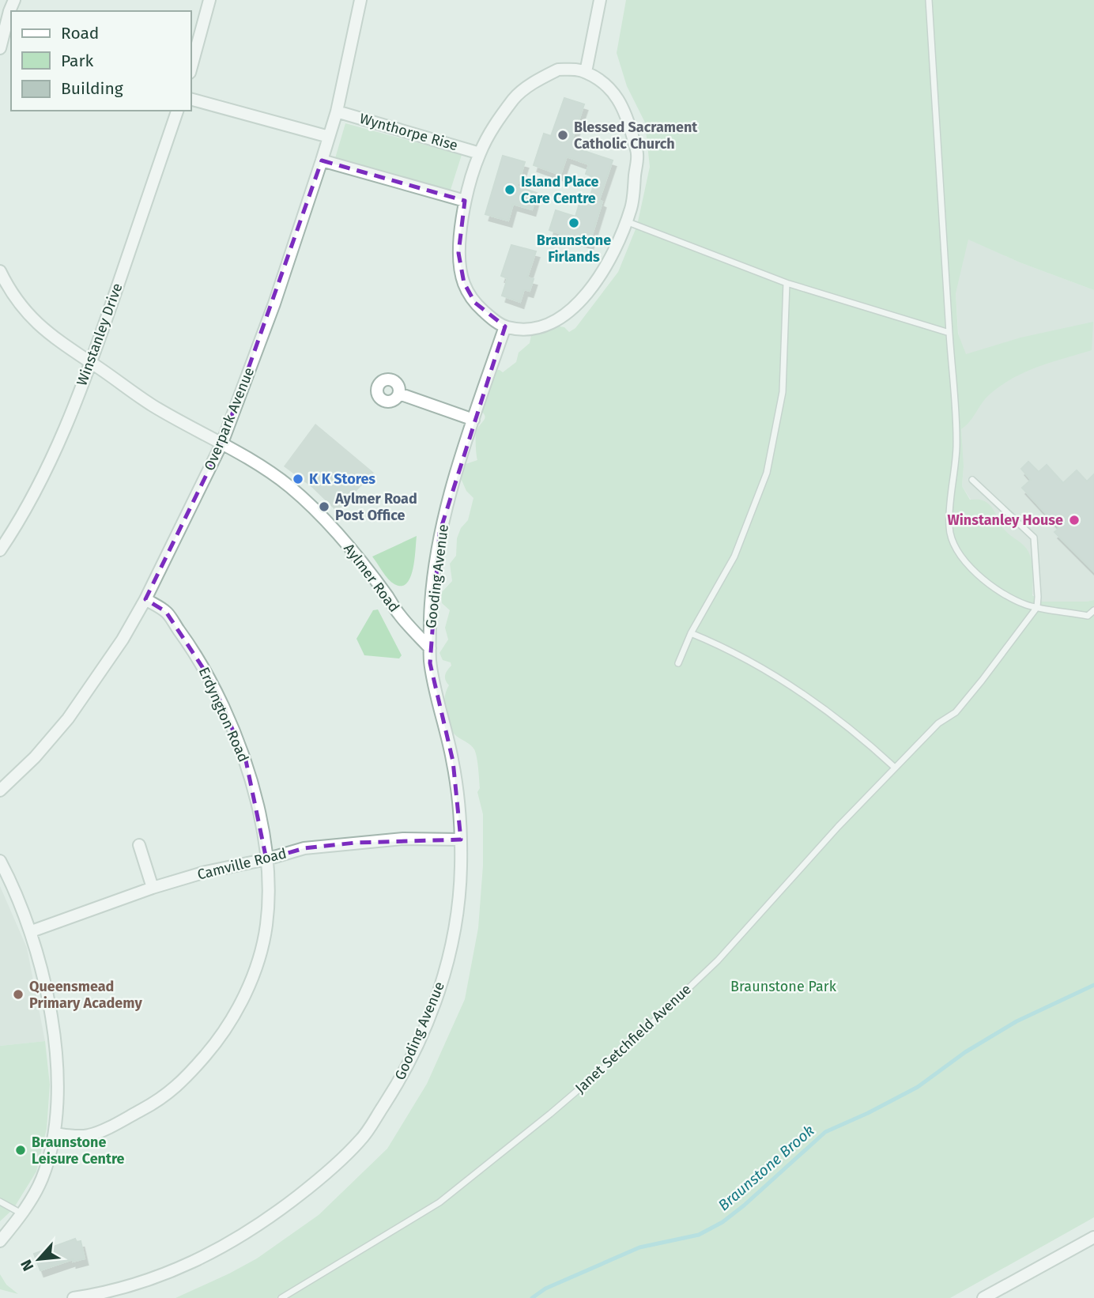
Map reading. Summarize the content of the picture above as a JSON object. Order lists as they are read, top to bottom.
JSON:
{
  "streets": {
    "street": [
      "Wynthorpe Rise",
      "Winstanley Drive",
      "Overpark Avenue",
      "Gooding Avenue",
      "Aylmer Road",
      "Erdyngton Road",
      "Camville Road"
    ],
    "lane": ["Janet Setchfield Avenue"]
  },
  "crossings": [
    ["Wynthorpe Rise", "Overpark Avenue"],
    ["Winstanley Drive", "Aylmer Road"],
    ["Overpark Avenue", "Aylmer Road"],
    ["Overpark Avenue", "Erdyngton Road"],
    ["Gooding Avenue", "Aylmer Road"],
    ["Gooding Avenue", "Camville Road"],
    ["Erdyngton Road", "Camville Road"]
  ],
  "water": ["Braunstone Brook"],
  "parks": ["Braunstone Park"],
  "places": [
    "Blessed Sacrament Catholic Church",
    "Island Place Care Centre",
    "Braunstone Firlands",
    "K K Stores",
    "Aylmer Road Post Office",
    "Winstanley House",
    "Queensmead Primary Academy",
    "Braunstone Leisure Centre"
  ],
  "legend": ["Road", "Park", "Building"],
  "north": "bottom left"
}
